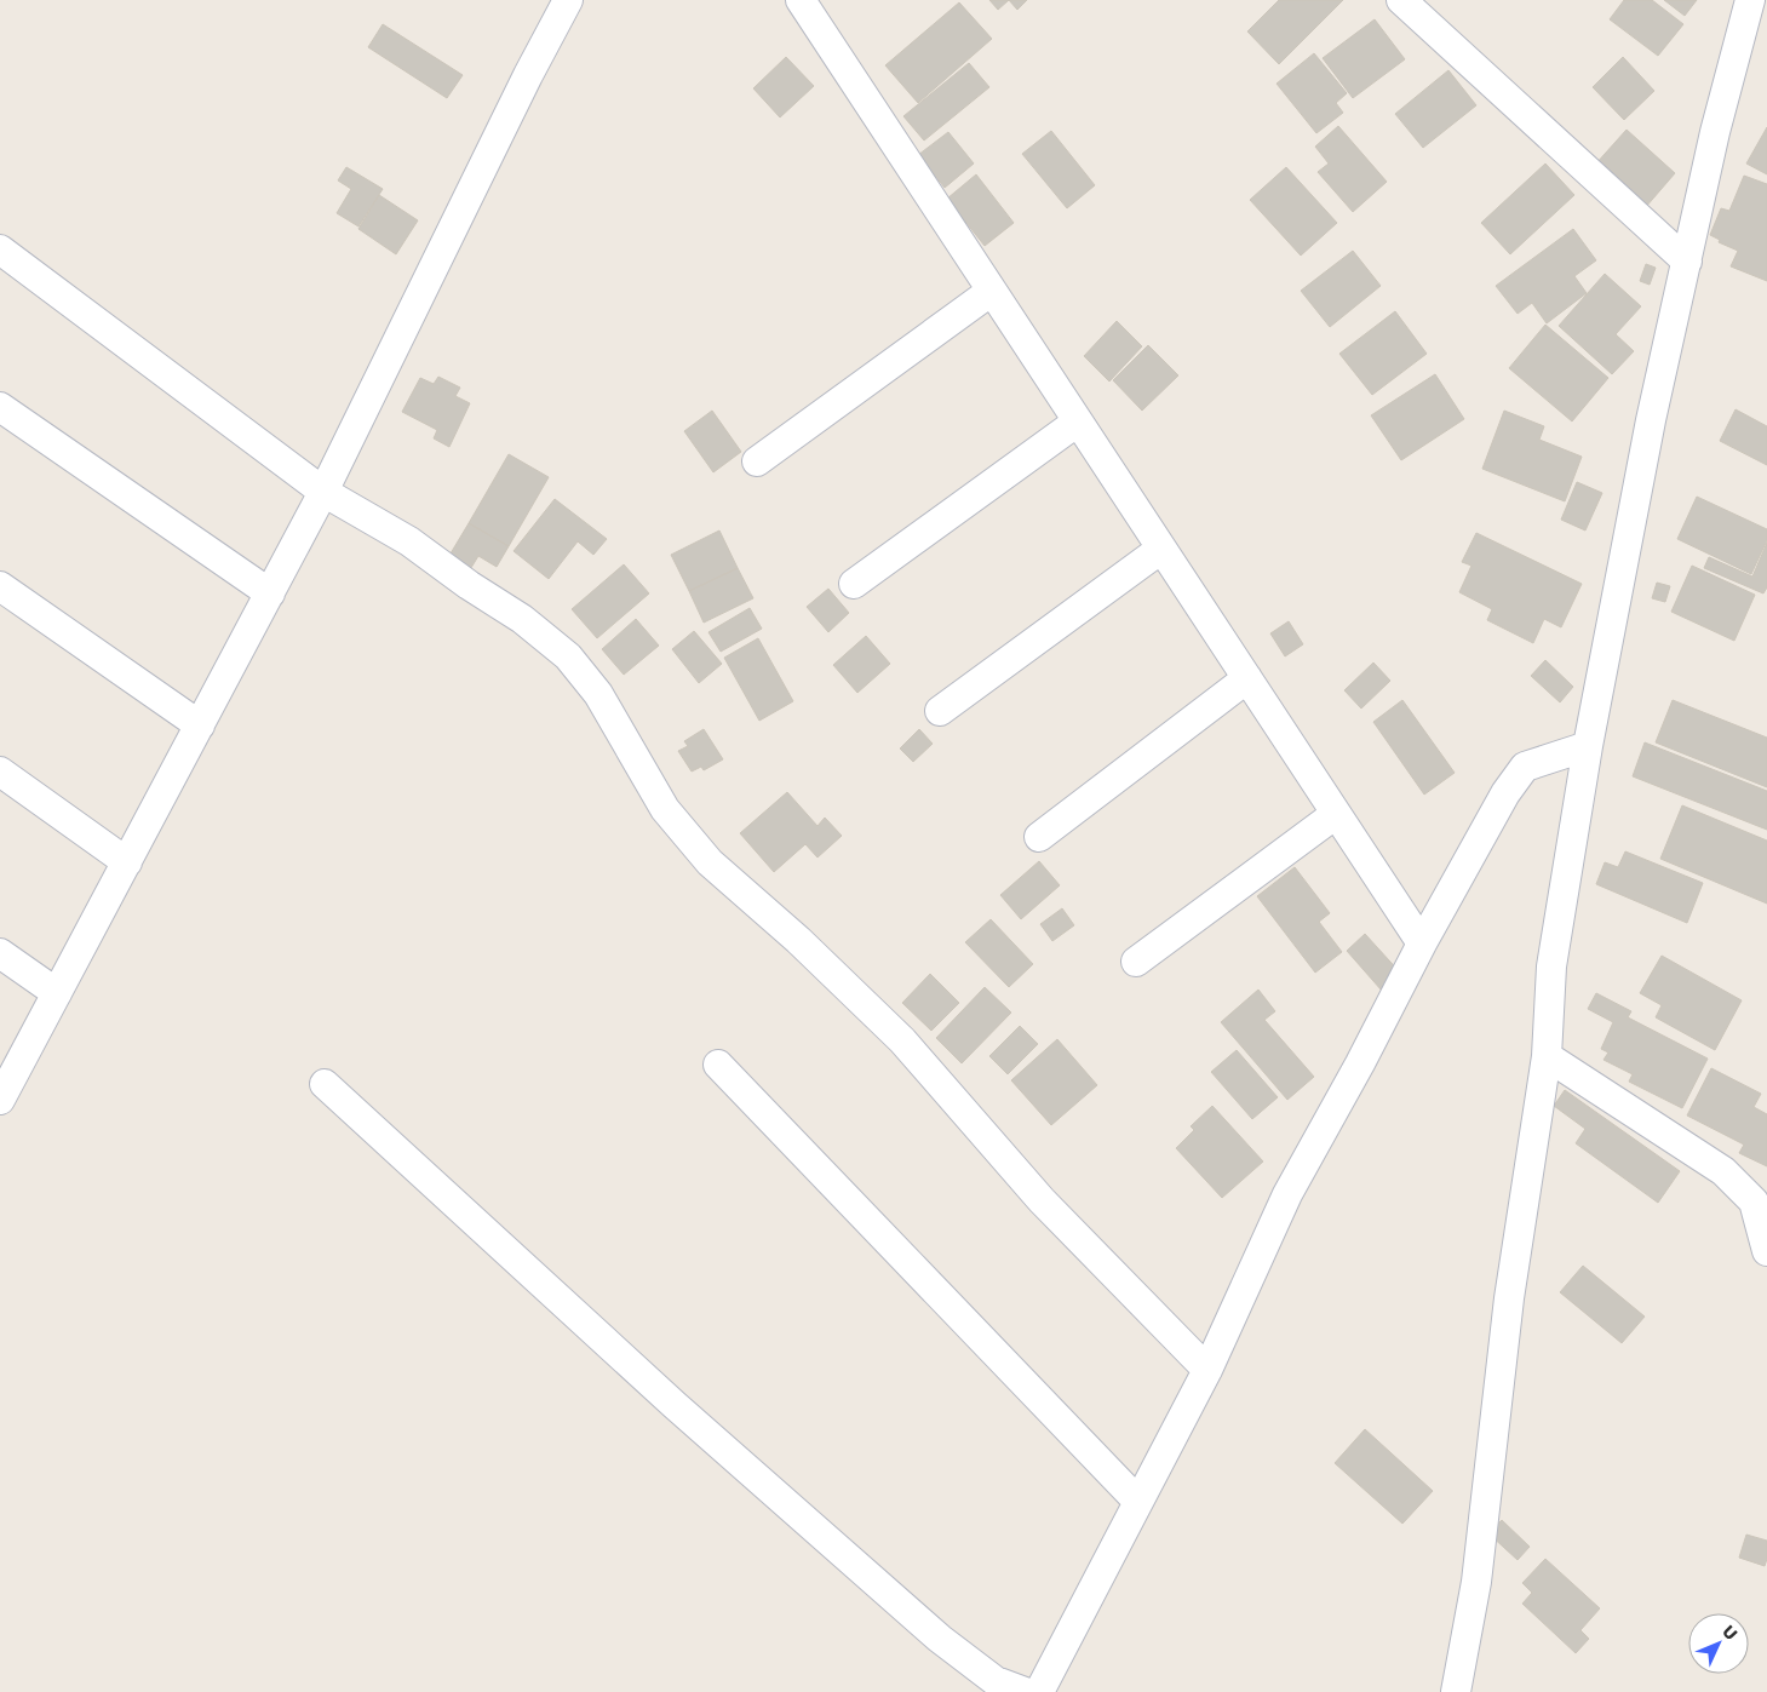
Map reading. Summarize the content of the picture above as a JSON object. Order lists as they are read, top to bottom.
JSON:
{
  "north": "top right"
}
